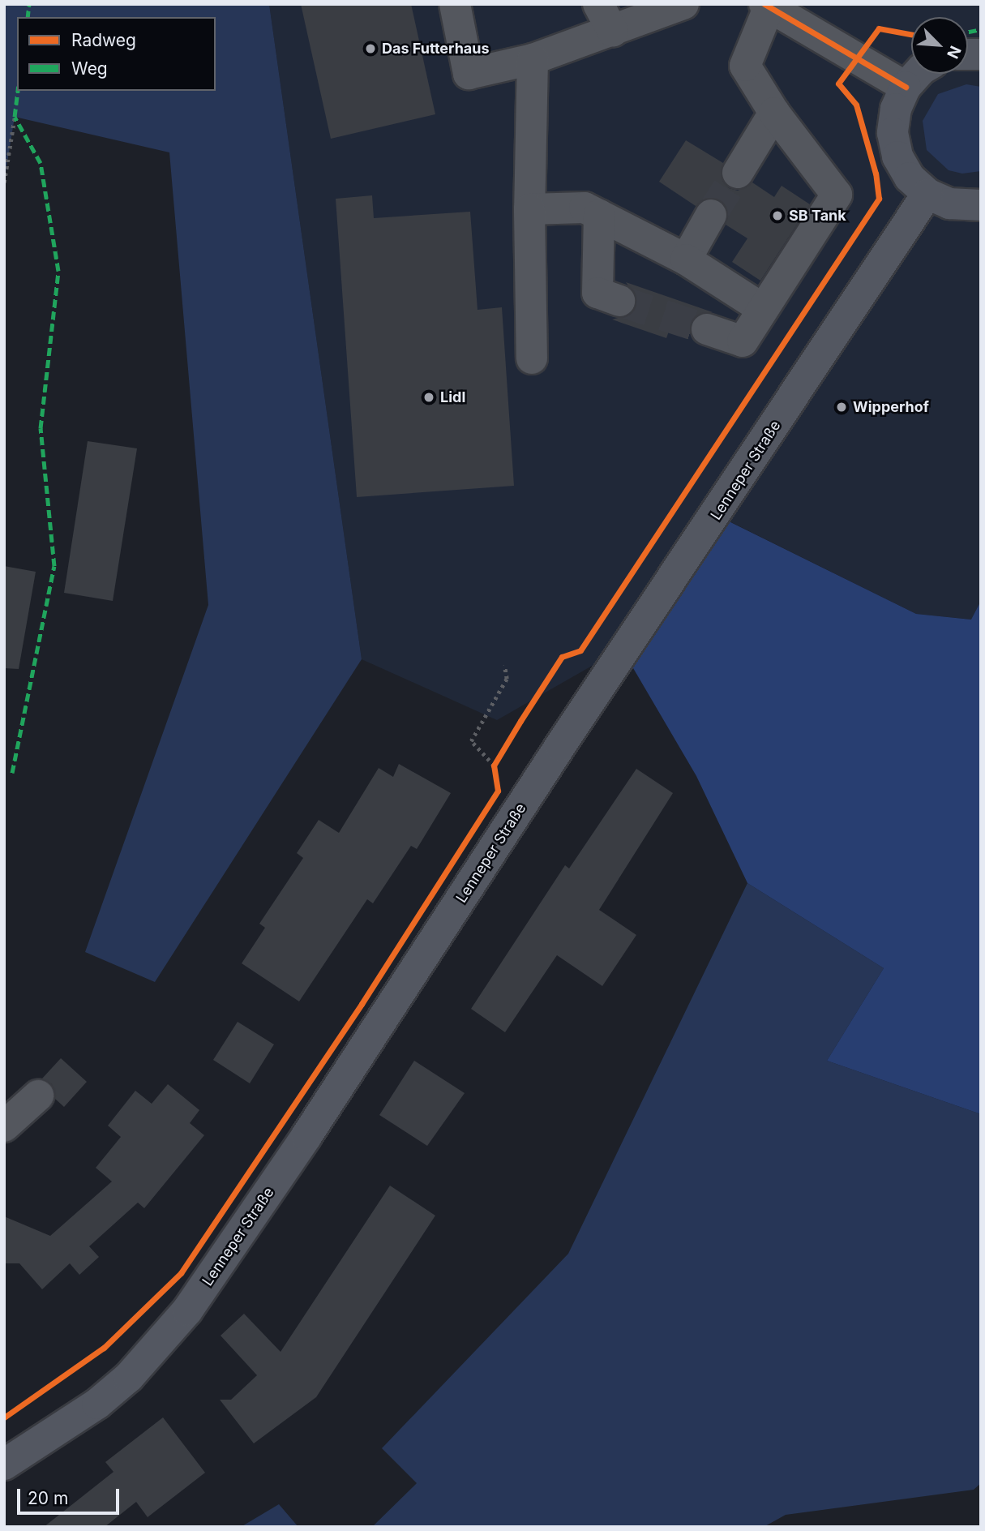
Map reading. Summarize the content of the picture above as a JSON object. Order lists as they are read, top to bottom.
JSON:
{
  "streets": {
    "main road": ["Lenneper Straße"]
  },
  "places": [
    "Das Futterhaus",
    "SB Tank",
    "Lidl",
    "Wipperhof"
  ],
  "legend": ["Radweg", "Weg"],
  "scale_bar": "20 m",
  "north": "bottom right"
}
